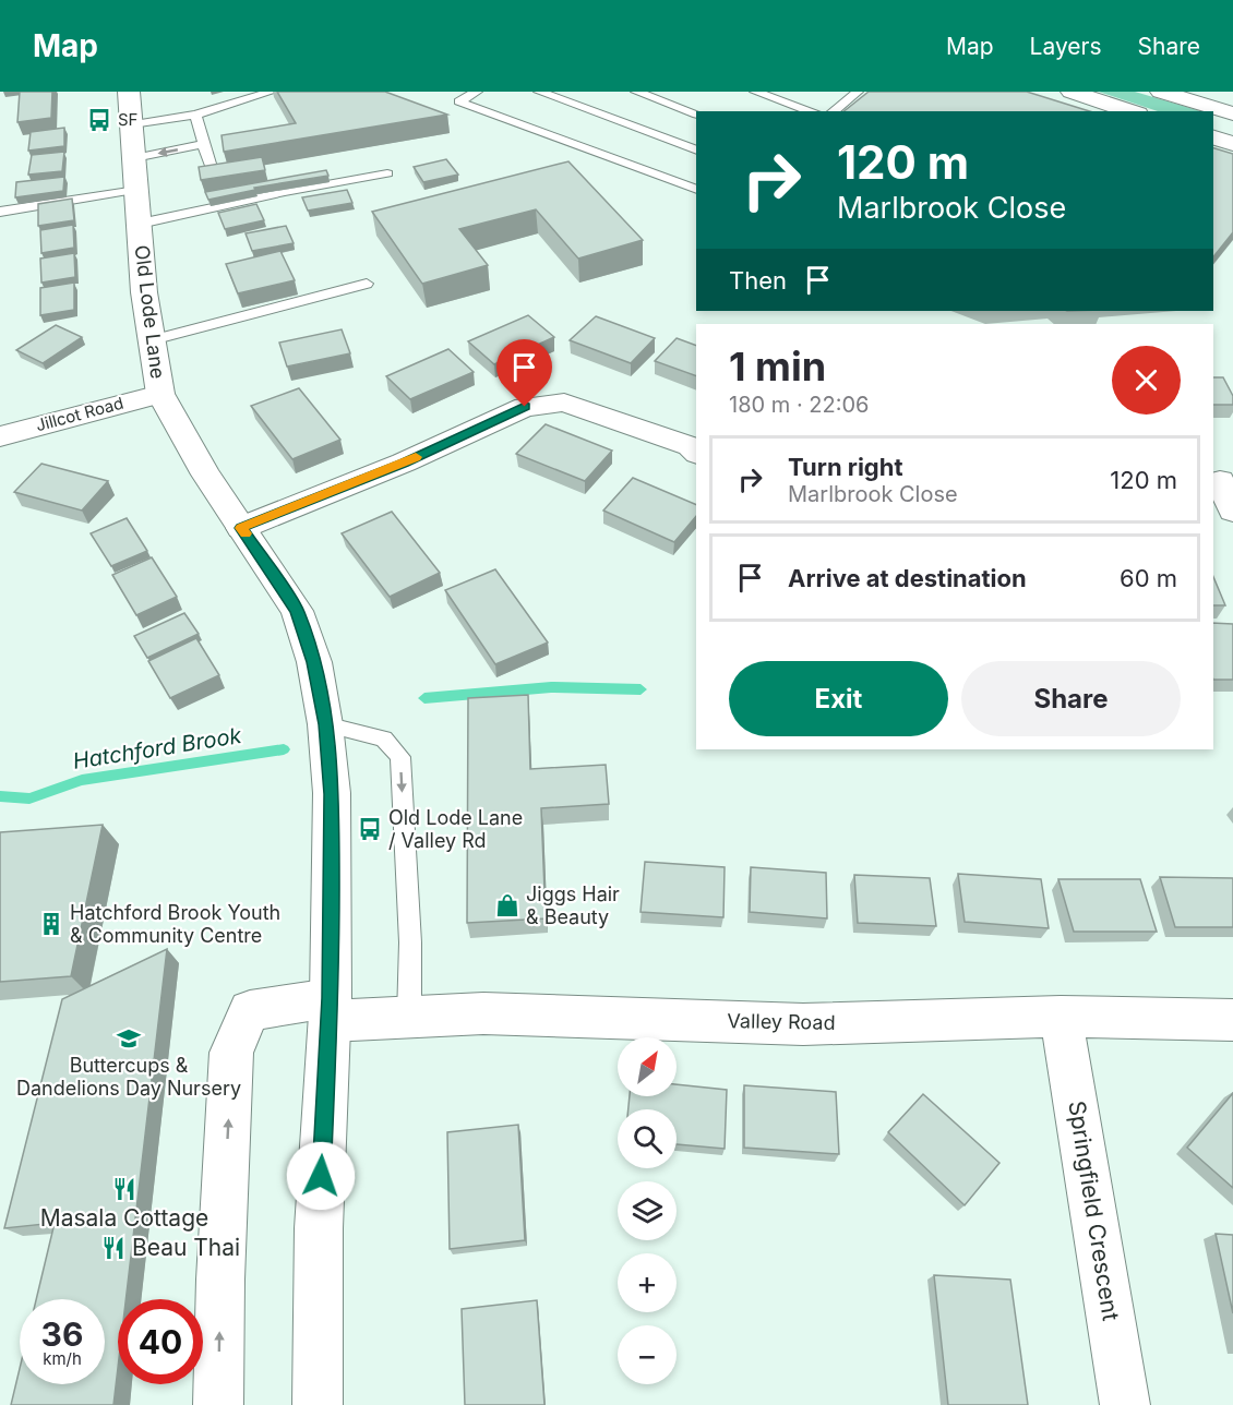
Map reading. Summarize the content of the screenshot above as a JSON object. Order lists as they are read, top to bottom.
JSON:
{
  "streets": {
    "main road": [
      "Old Lode Lane",
      "Jillcot Road",
      "Valley Road",
      "Springfield Crescent"
    ]
  },
  "crossings": [
    ["Old Lode Lane", "Jillcot Road"],
    ["Old Lode Lane", "Valley Road"],
    ["Valley Road", "Springfield Crescent"]
  ],
  "water": ["Hatchford Brook"],
  "places": {
    "bus stop": ["SF", "Old Lode Lane / Valley Rd"],
    "shop": ["Jiggs Hair & Beauty"],
    "building": ["Hatchford Brook Youth & Community Centre"],
    "school or university": ["Buttercups & Dandelions Day Nursery"],
    "restaurant": ["Masala Cottage", "Beau Thai"]
  },
  "north": "top right",
  "page": {
    "header": "Map",
    "nav": ["Map", "Layers", "Share"],
    "turn": ["120 m", "Marlbrook Close"],
    "then": "Then",
    "heading": ["1 min", "180 m · 22:06"],
    "list": [
      {
        "name": "Turn right",
        "note": "Marlbrook Close",
        "value": "120 m"
      },
      {
        "name": "Arrive at destination",
        "value": "60 m"
      }
    ],
    "buttons": ["Exit", "Share"],
    "map_buttons": ["+", "−"],
    "speed": "36 km/h",
    "limit": "40"
  }
}
